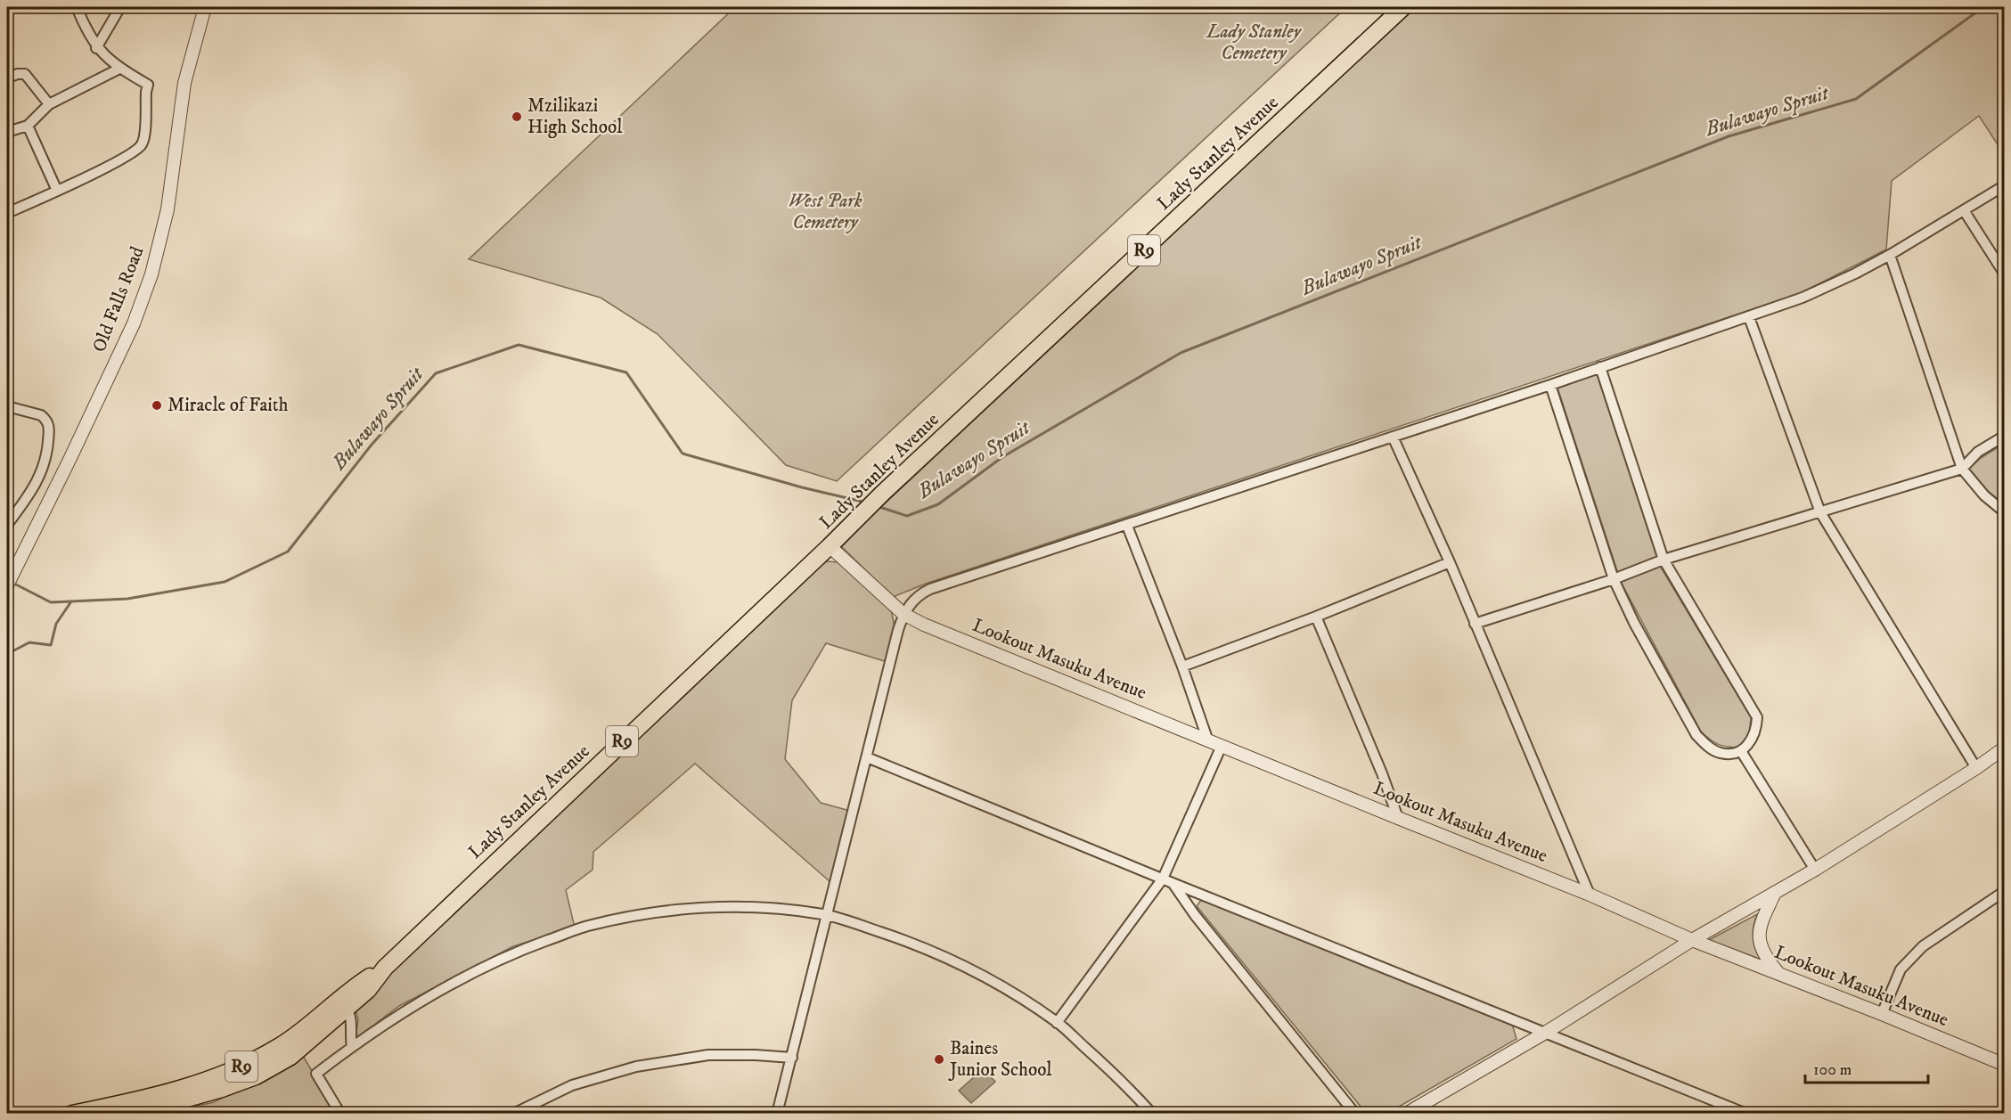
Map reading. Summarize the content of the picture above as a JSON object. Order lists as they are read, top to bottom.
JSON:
{
  "streets": {
    "highway": ["Lady Stanley Avenue", "R9"],
    "street": ["Old Falls Road", "Lookout Masuku Avenue"]
  },
  "crossings": [
    ["Lady Stanley Avenue", "Lookout Masuku Avenue"]
  ],
  "water": ["Bulawayo Spruit"],
  "parks": ["Lady Stanley Cemetery", "West Park Cemetery"],
  "places": ["Mzilikazi High School", "Miracle of Faith", "Baines Junior School"],
  "scale_bar": "100 m"
}
